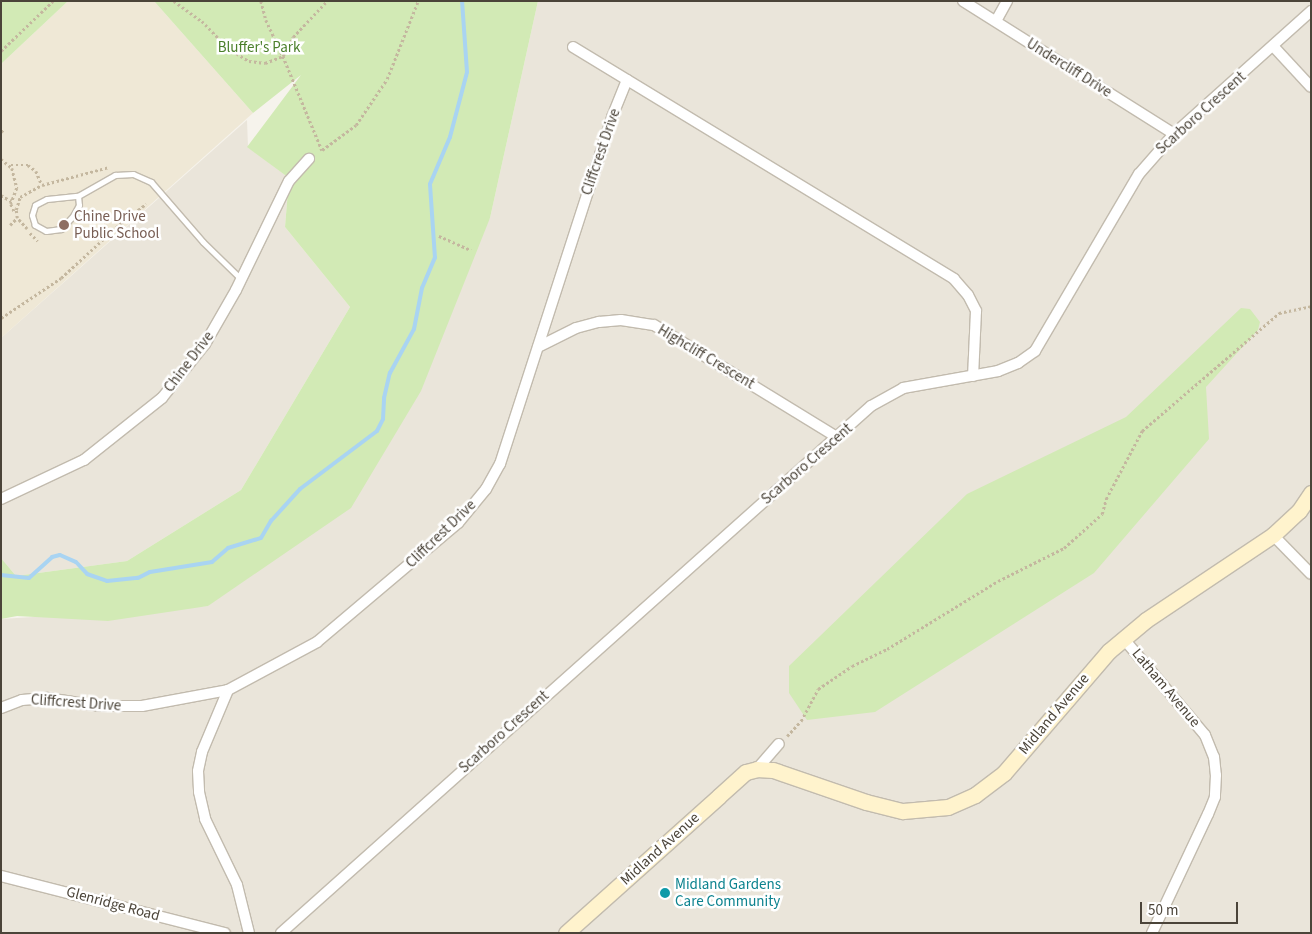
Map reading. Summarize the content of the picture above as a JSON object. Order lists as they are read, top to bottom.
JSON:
{
  "streets": {
    "street": [
      "Undercliff Drive",
      "Scarboro Crescent",
      "Cliffcrest Drive",
      "Highcliff Crescent",
      "Chine Drive",
      "Latham Avenue",
      "Midland Avenue",
      "Glenridge Road"
    ]
  },
  "crossings": [
    ["Undercliff Drive", "Scarboro Crescent"],
    ["Scarboro Crescent", "Highcliff Crescent"],
    ["Cliffcrest Drive", "Highcliff Crescent"],
    ["Latham Avenue", "Midland Avenue"]
  ],
  "parks": ["Bluffer's Park"],
  "places": ["Chine Drive Public School", "Midland Gardens Care Community"],
  "scale_bar": "50 m"
}
